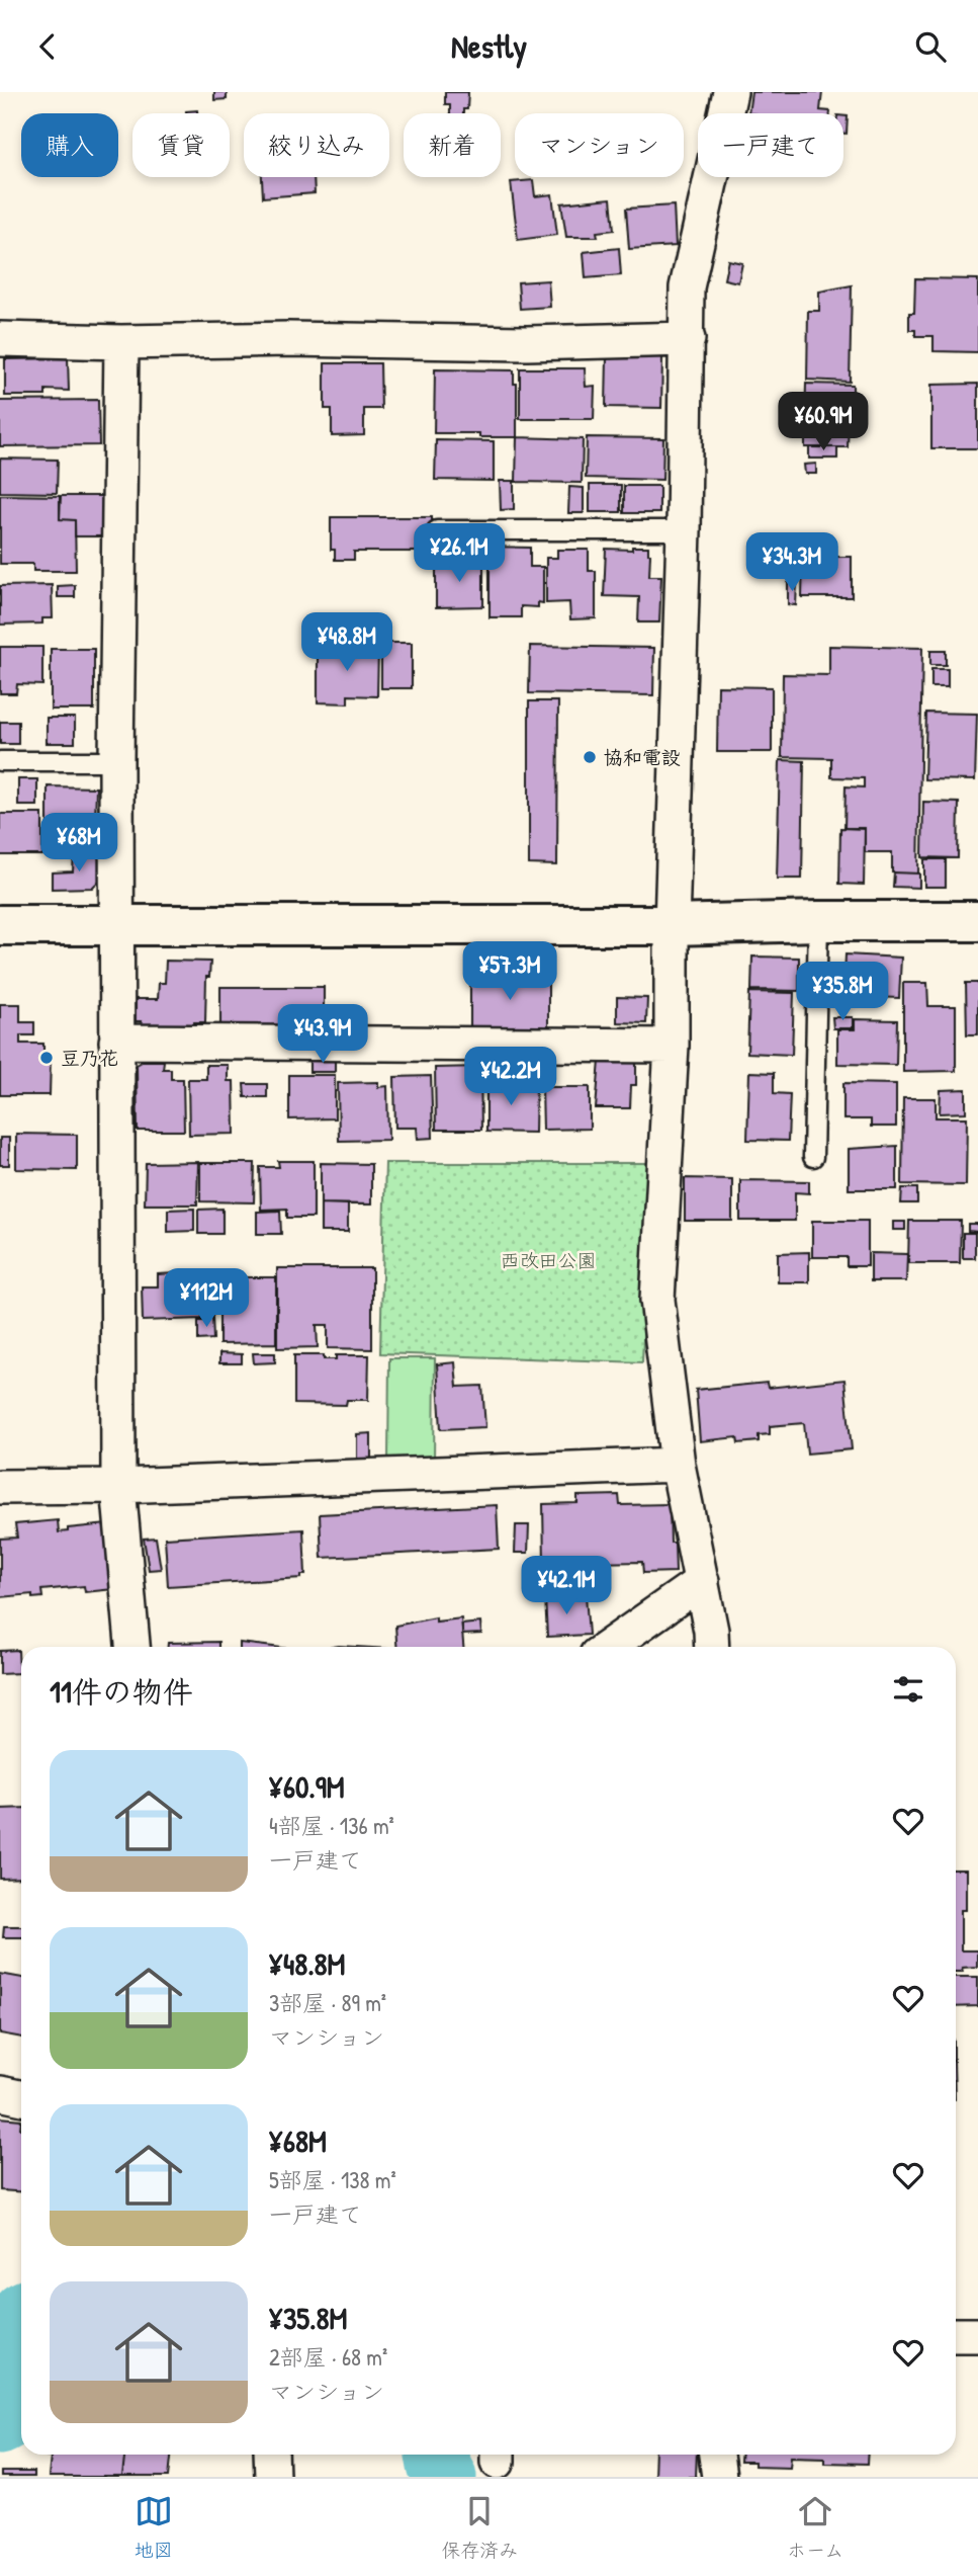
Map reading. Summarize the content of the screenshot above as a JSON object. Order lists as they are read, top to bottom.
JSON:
{
  "parks": ["西改田公園"],
  "places": ["協和電設", "豆乃花"],
  "page": {
    "header": "Nestly",
    "chip": [
      "購入",
      "賃貸",
      "絞り込み",
      "新着",
      "マンション",
      "一戸建て"
    ],
    "price": [
      "¥60.9M",
      "¥26.1M",
      "¥34.3M",
      "¥48.8M",
      "¥68M",
      "¥57.3M",
      "¥35.8M",
      "¥43.9M",
      "¥42.2M",
      "¥112M",
      "¥42.1M"
    ],
    "heading": "11件の物件",
    "list": [
      {
        "name": "¥60.9M",
        "note": "4部屋 · 136 m² · 一戸建て"
      },
      {
        "name": "¥48.8M",
        "note": "3部屋 · 89 m² · マンション"
      },
      {
        "name": "¥68M",
        "note": "5部屋 · 138 m² · 一戸建て"
      },
      {
        "name": "¥35.8M",
        "note": "2部屋 · 68 m² · マンション"
      }
    ],
    "tabs": ["地図", "保存済み", "ホーム"]
  }
}
